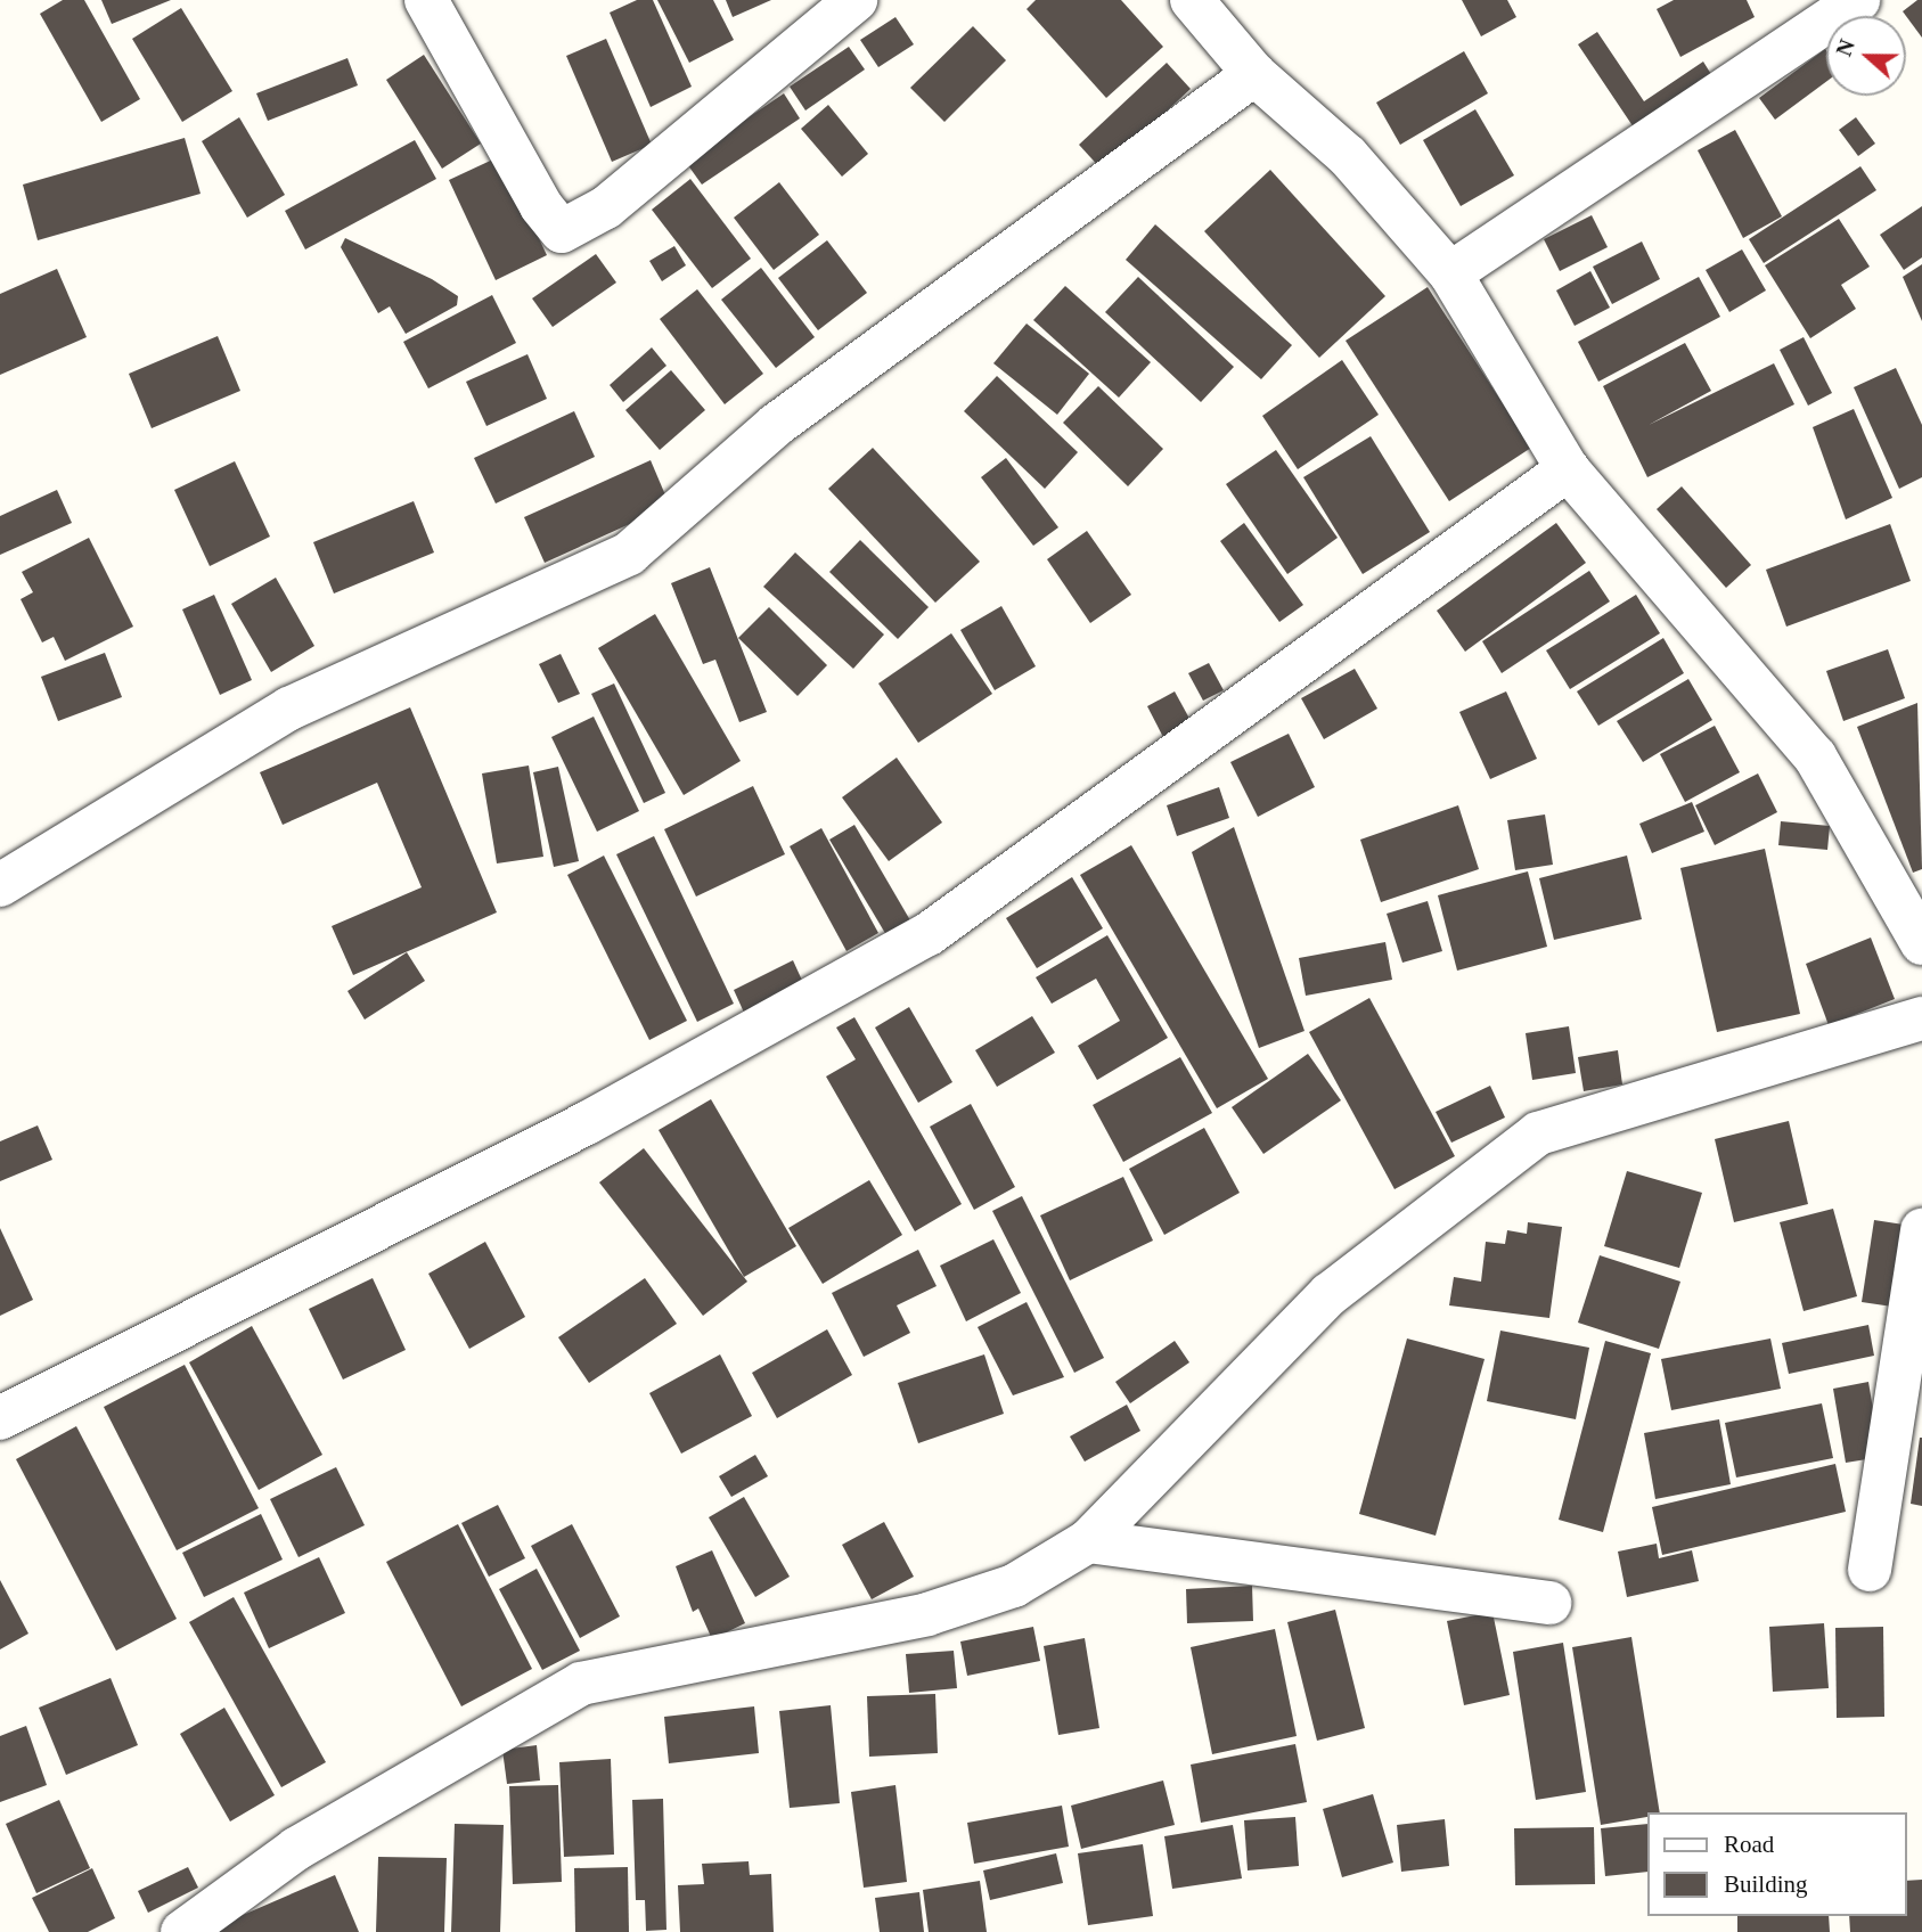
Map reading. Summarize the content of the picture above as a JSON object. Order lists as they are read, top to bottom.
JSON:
{
  "legend": ["Road", "Building"],
  "north": "left"
}
